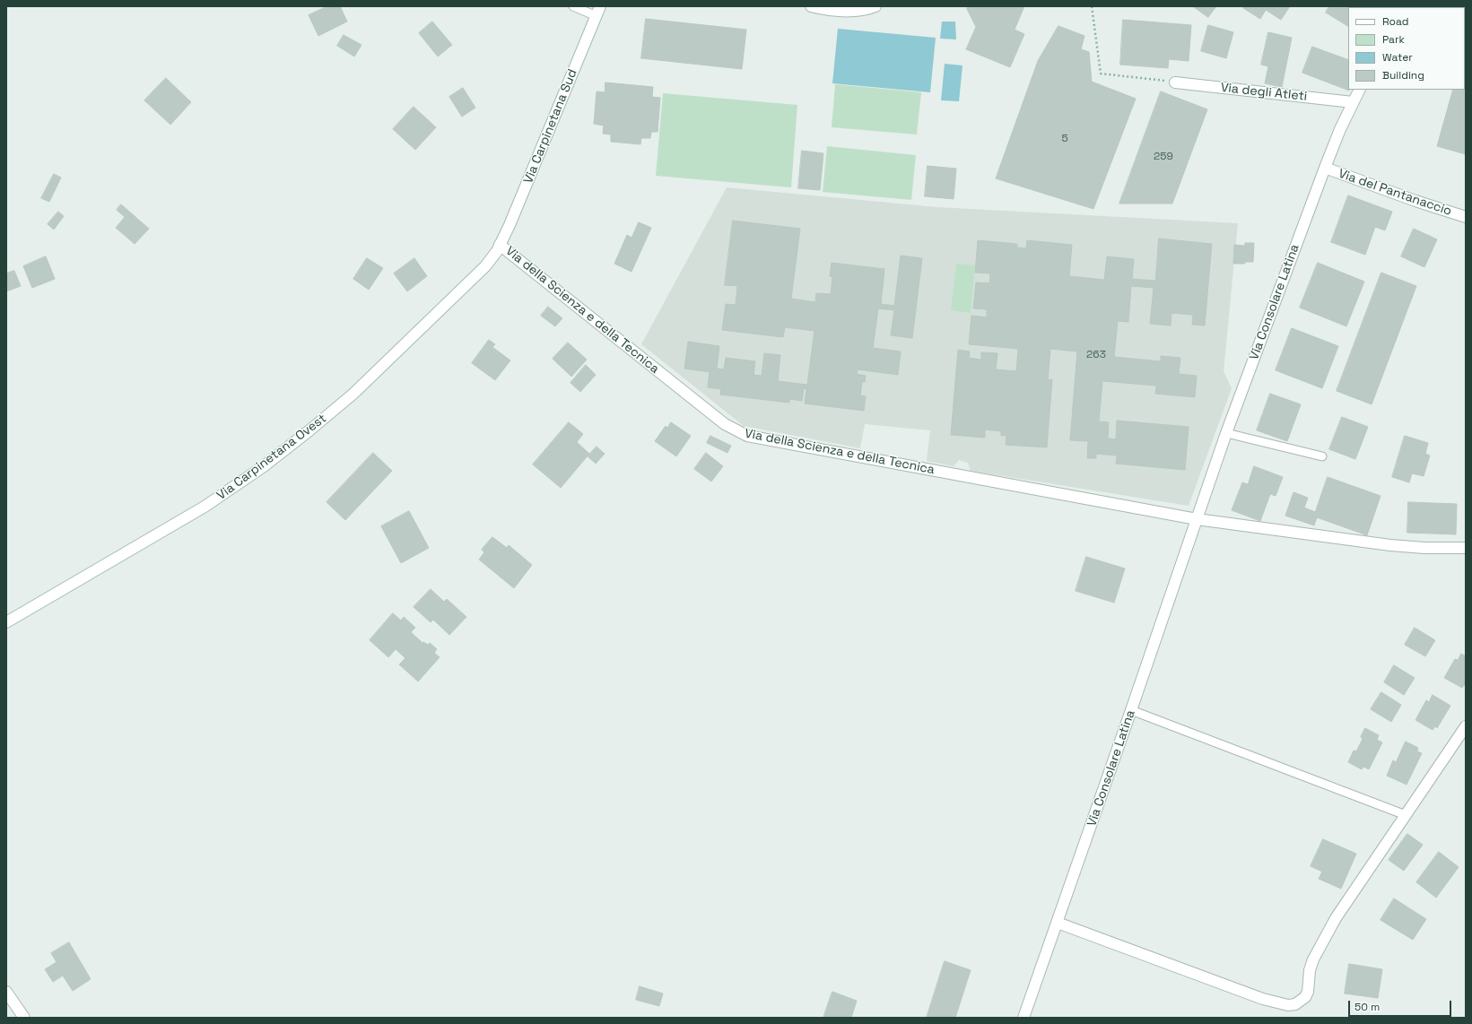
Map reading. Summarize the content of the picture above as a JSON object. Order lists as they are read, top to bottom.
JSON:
{
  "streets": {
    "street": [
      "Via degli Atleti",
      "Via Carpinetana Sud",
      "Via del Pantanaccio",
      "Via Consolare Latina",
      "Via della Scienza e della Tecnica",
      "Via Carpinetana Ovest"
    ]
  },
  "crossings": [
    ["Via degli Atleti", "Via Consolare Latina"],
    ["Via Carpinetana Sud", "Via della Scienza e della Tecnica"],
    ["Via Carpinetana Sud", "Via Carpinetana Ovest"],
    ["Via del Pantanaccio", "Via Consolare Latina"],
    ["Via Consolare Latina", "Via della Scienza e della Tecnica"],
    ["Via della Scienza e della Tecnica", "Via Carpinetana Ovest"]
  ],
  "house_numbers": ["5", "259", "263"],
  "legend": [
    "Road",
    "Park",
    "Water",
    "Building"
  ],
  "scale_bar": "50 m"
}
